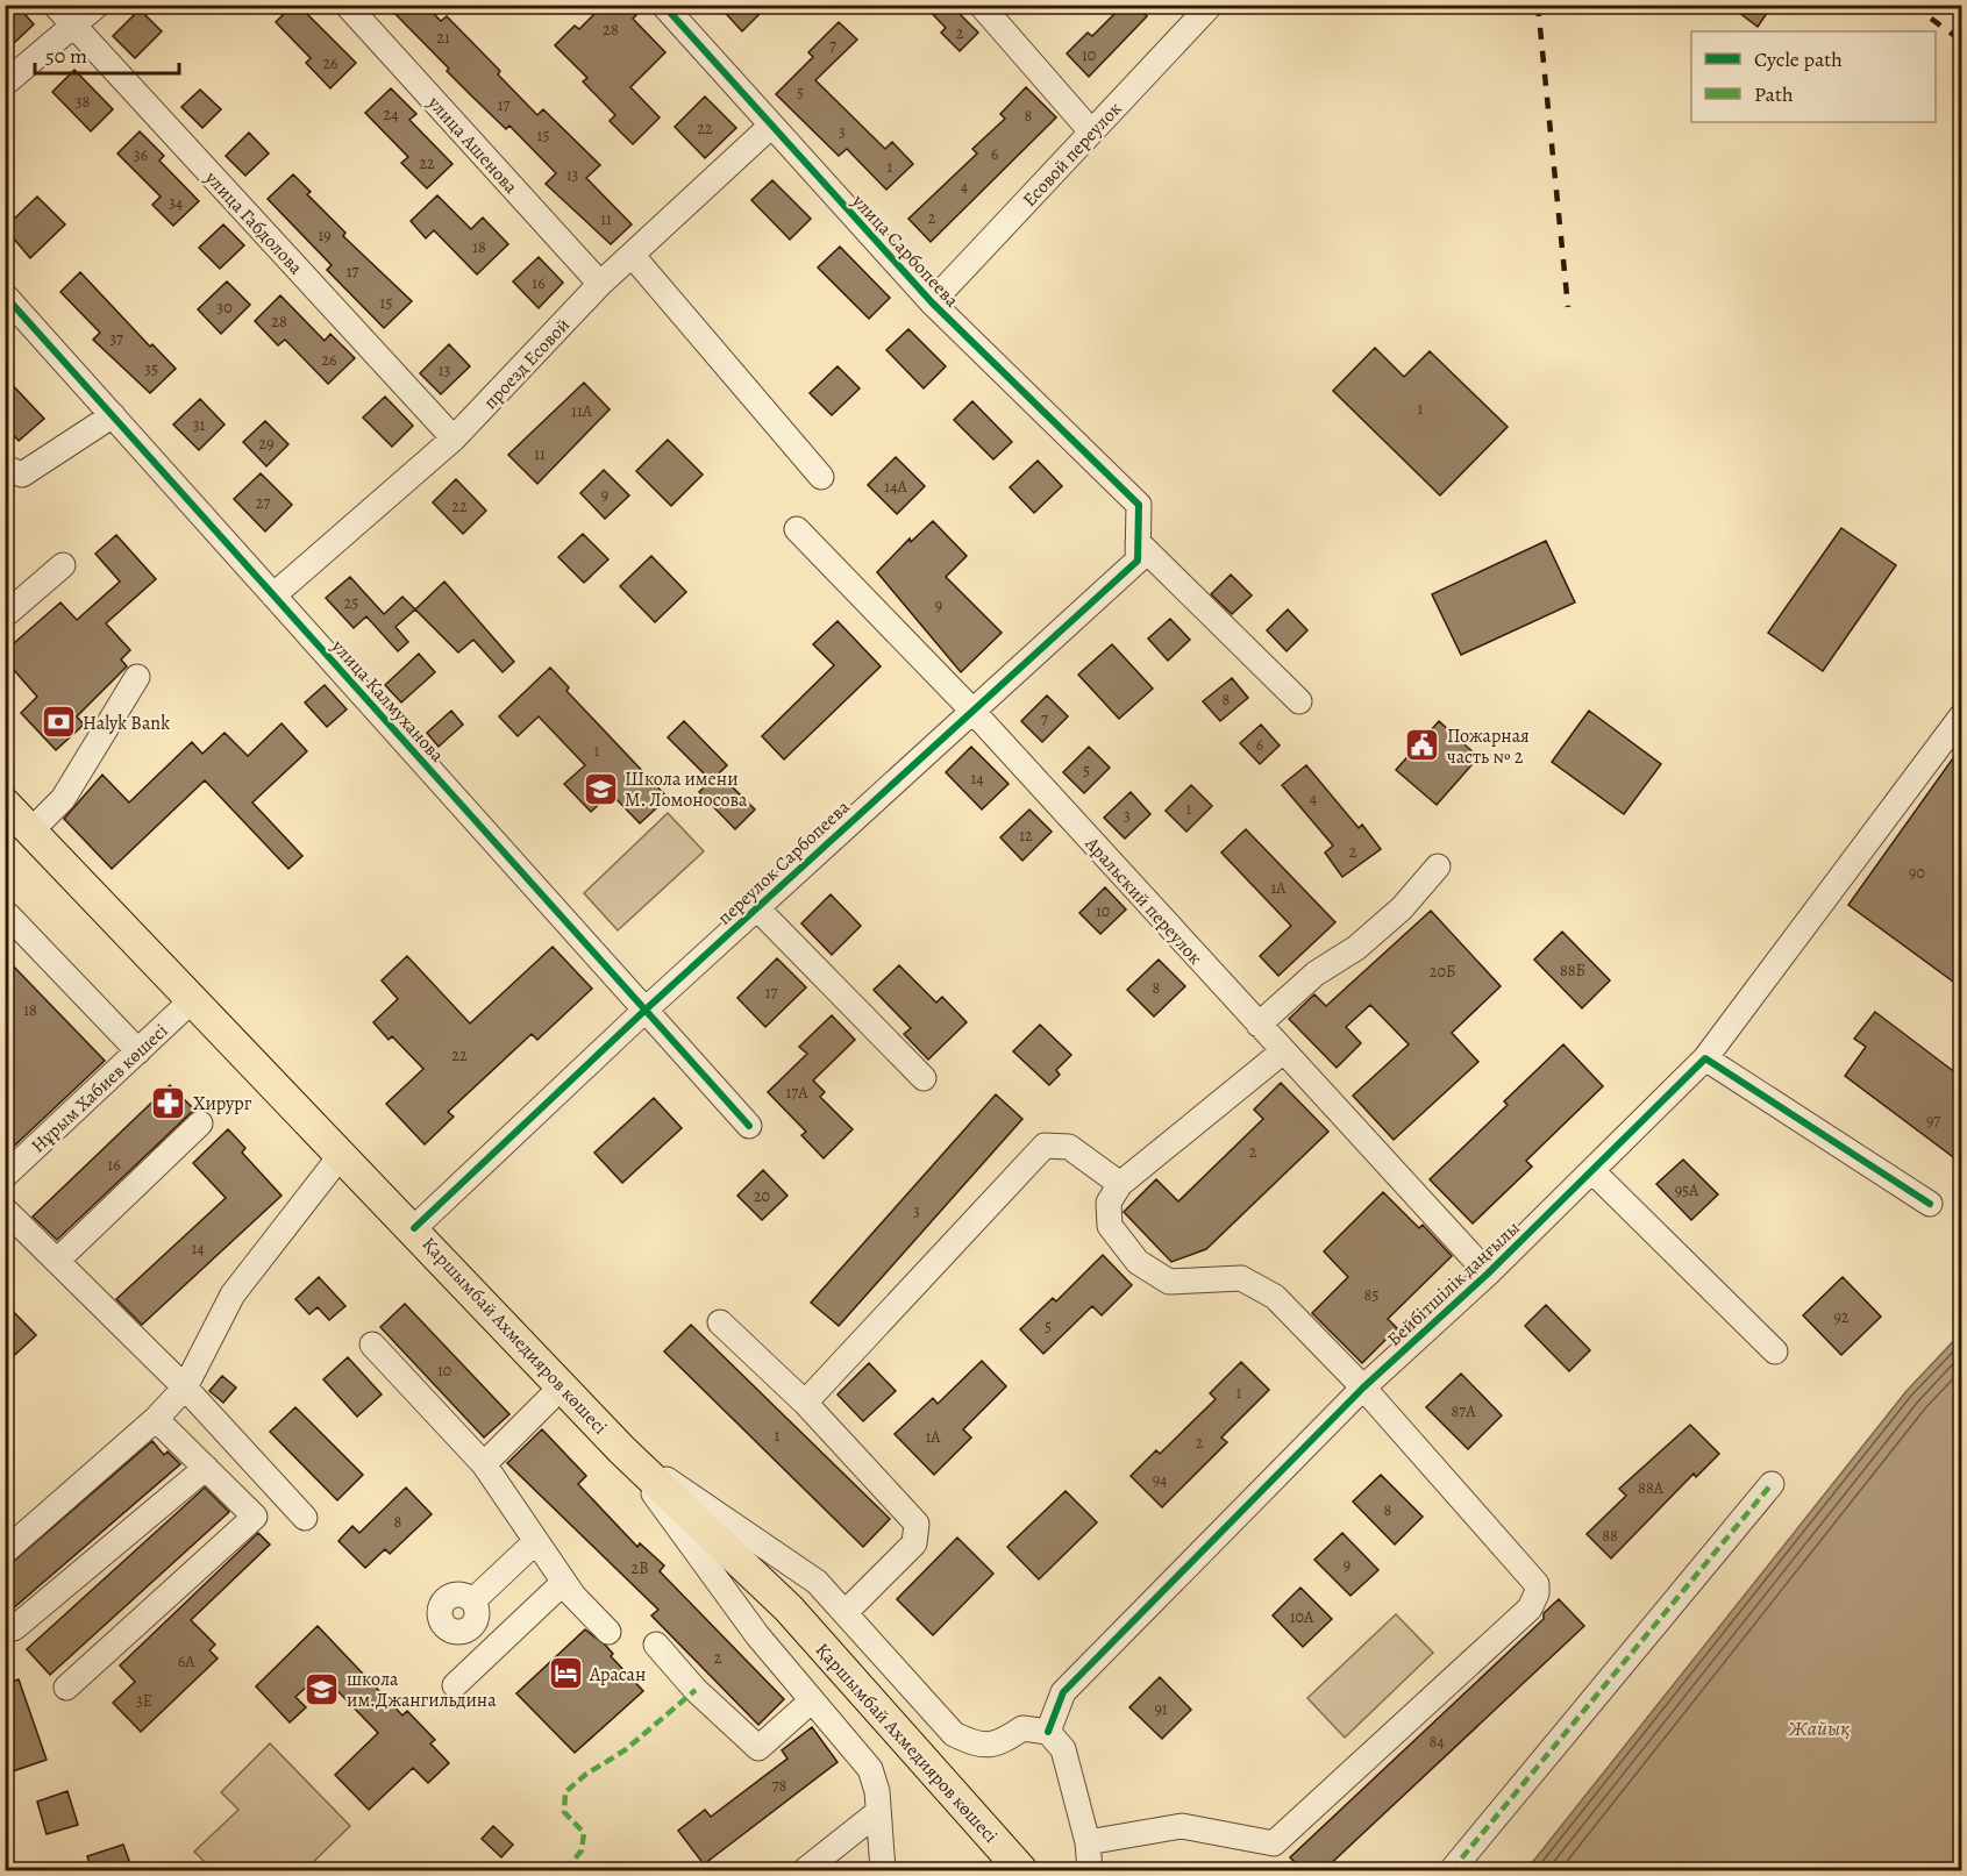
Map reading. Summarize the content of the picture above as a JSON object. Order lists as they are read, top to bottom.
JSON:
{
  "streets": {
    "main road": ["Қаршымбай Ахмедияров көшесі"],
    "street": [
      "улица Ашенова",
      "Есовой переулок",
      "улица Габдолова",
      "улица Сарбопеева",
      "проезд Есовой",
      "улица Калмуханова",
      "переулок Сарбопеева",
      "Аральский переулок",
      "Нұрым Хабиев көшесі",
      "Бейбітшілік даңғылы"
    ]
  },
  "crossings": [
    ["улица Ашенова", "проезд Есовой"],
    ["Есовой переулок", "улица Сарбопеева"],
    ["улица Габдолова", "проезд Есовой"],
    ["улица Сарбопеева", "проезд Есовой"],
    ["улица Сарбопеева", "переулок Сарбопеева"],
    ["проезд Есовой", "улица Калмуханова"],
    ["улица Калмуханова", "переулок Сарбопеева"],
    ["переулок Сарбопеева", "Аральский переулок"],
    ["переулок Сарбопеева", "Қаршымбай Ахмедияров көшесі"],
    ["Аральский переулок", "Бейбітшілік даңғылы"],
    ["Нұрым Хабиев көшесі", "Қаршымбай Ахмедияров көшесі"]
  ],
  "water": ["Жайық"],
  "places": {
    "bank": ["Halyk Bank"],
    "public building": ["Пожарная часть № 2"],
    "school or university": ["Школа имени М. Ломоносова", "школа им.Джангильдина"],
    "pharmacy": ["Хирург"],
    "hotel": ["Арасан"]
  },
  "house_numbers": [
    "28",
    "2",
    "21",
    "7",
    "10",
    "26",
    "5",
    "38",
    "17",
    "24",
    "8",
    "22",
    "3",
    "15",
    "6",
    "36",
    "22",
    "1",
    "13",
    "4",
    "34",
    "2",
    "11",
    "19",
    "18",
    "17",
    "16",
    "15",
    "30",
    "28",
    "37",
    "26",
    "35",
    "13",
    "1",
    "11А",
    "31",
    "29",
    "11",
    "14А",
    "9",
    "27",
    "22",
    "25",
    "9",
    "8",
    "7",
    "6",
    "1",
    "5",
    "14",
    "4",
    "1",
    "3",
    "12",
    "2",
    "90",
    "1А",
    "10",
    "88Б",
    "20Б",
    "8",
    "17",
    "18",
    "22",
    "17А",
    "97",
    "2",
    "16",
    "95А",
    "20",
    "3",
    "14",
    "85",
    "92",
    "5",
    "10",
    "1",
    "87А",
    "1",
    "1А",
    "2",
    "94",
    "88А",
    "8",
    "8",
    "88",
    "9",
    "2В",
    "10А",
    "2",
    "6А",
    "3Е",
    "91",
    "84",
    "78"
  ],
  "legend": ["Cycle path", "Path"],
  "scale_bar": "50 m"
}
